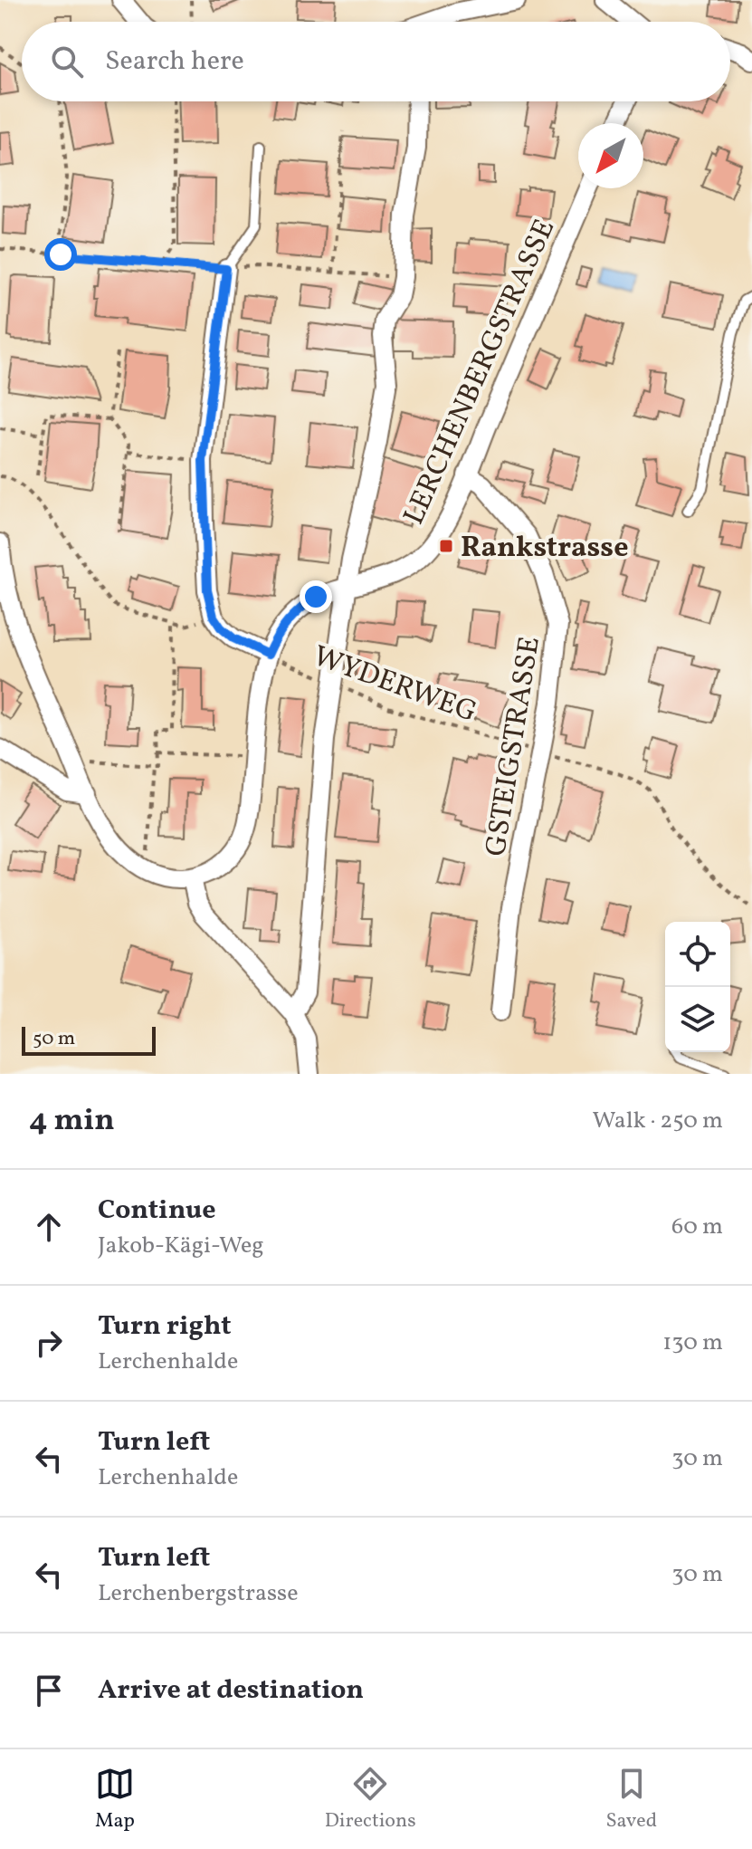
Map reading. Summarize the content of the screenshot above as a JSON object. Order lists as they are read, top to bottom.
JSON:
{
  "streets": {
    "street": ["LERCHENBERGSTRASSE", "GSTEIGSTRASSE"],
    "path": ["WYDERWEG"]
  },
  "crossings": [
    ["LERCHENBERGSTRASSE", "WYDERWEG"],
    ["LERCHENBERGSTRASSE", "GSTEIGSTRASSE"],
    ["WYDERWEG", "GSTEIGSTRASSE"]
  ],
  "places": {
    "transit": ["Rankstrasse"]
  },
  "scale_bar": "50 m",
  "north": "bottom left",
  "page": {
    "search": "Search here",
    "scale": "50 m",
    "heading": ["4 min", "Walk · 250 m"],
    "list": [
      ["Continue", "Jakob-Kägi-Weg", "60 m"],
      ["Turn right", "Lerchenhalde", "130 m"],
      ["Turn left", "Lerchenhalde", "30 m"],
      ["Turn left", "Lerchenbergstrasse", "30 m"],
      "Arrive at destination"
    ],
    "nav": ["Map", "Directions", "Saved"]
  }
}
